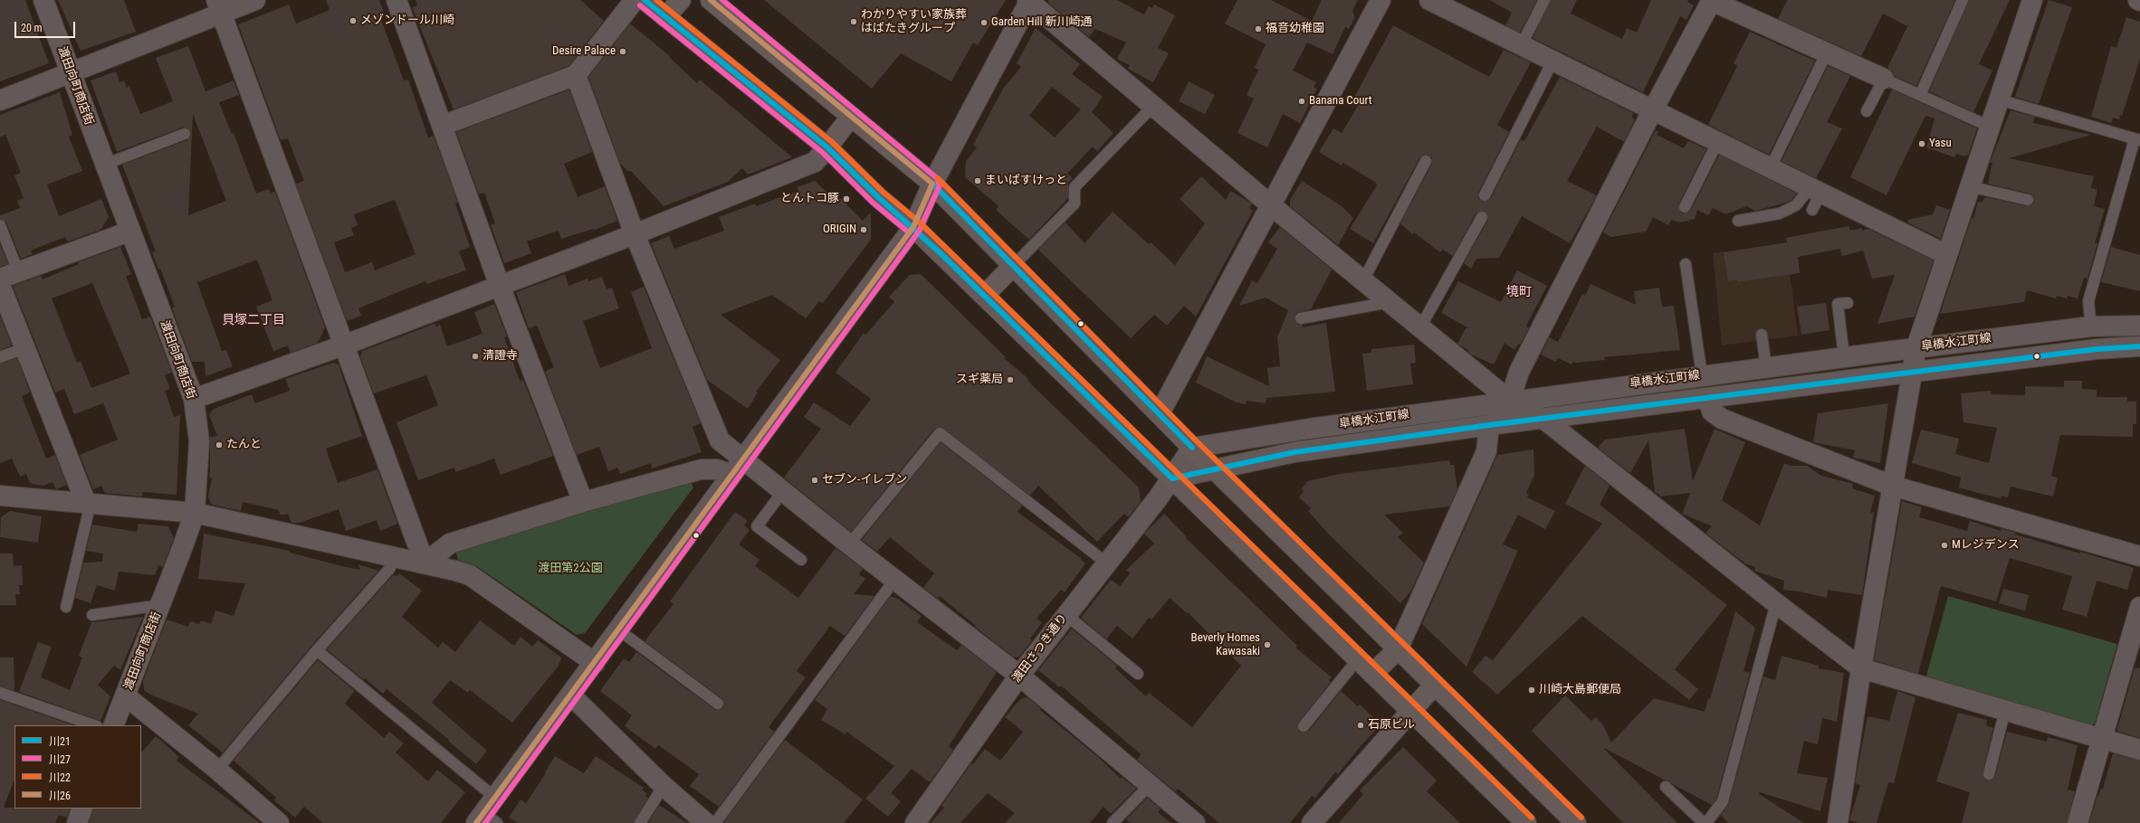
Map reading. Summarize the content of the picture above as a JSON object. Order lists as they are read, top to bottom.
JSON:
{
  "streets": {
    "street": ["渡田向町商店街", "皐橋水江町線", "渡田さつき通り"]
  },
  "crossings": [
    ["皐橋水江町線", "渡田さつき通り"]
  ],
  "districts": ["境町", "貝塚二丁目"],
  "parks": ["渡田第2公園"],
  "places": [
    "メゾンドール川崎",
    "わかりやすい家族葬 はばたきグループ",
    "Garden Hill 新川崎通",
    "福音幼稚園",
    "Desire Palace",
    "Banana Court",
    "Yasu",
    "まいばすけっと",
    "とんトコ豚",
    "ORIGIN",
    "清證寺",
    "スギ薬局",
    "たんと",
    "セブン-イレブン",
    "Mレジデンス",
    "Beverly Homes Kawasaki",
    "川崎大島郵便局",
    "石原ビル"
  ],
  "lines": [
    "transit line 川21",
    "transit line 川27",
    "transit line 川22",
    "transit line 川26"
  ],
  "legend": [
    "川21",
    "川27",
    "川22",
    "川26"
  ],
  "scale_bar": "20 m"
}
